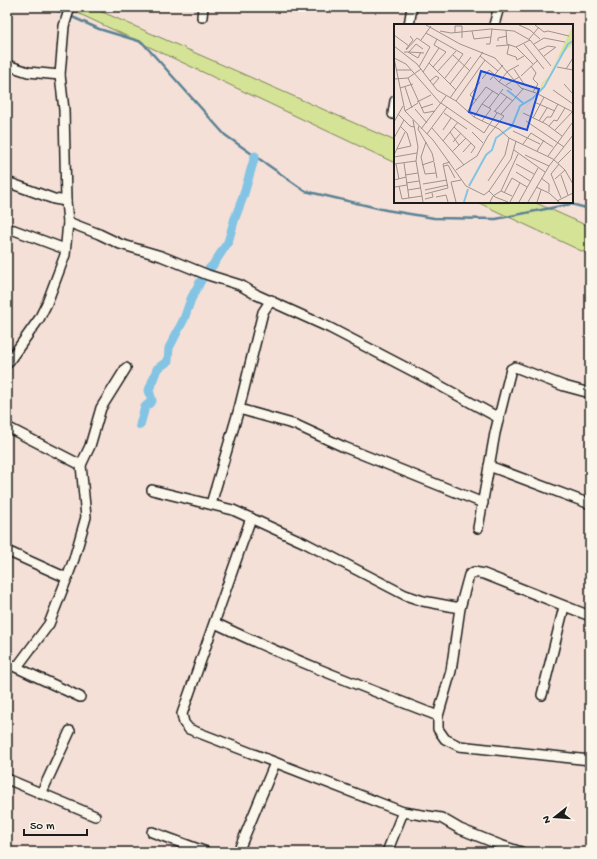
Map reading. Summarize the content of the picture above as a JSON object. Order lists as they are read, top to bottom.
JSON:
{
  "scale_bar": "50 m",
  "north": "left"
}
